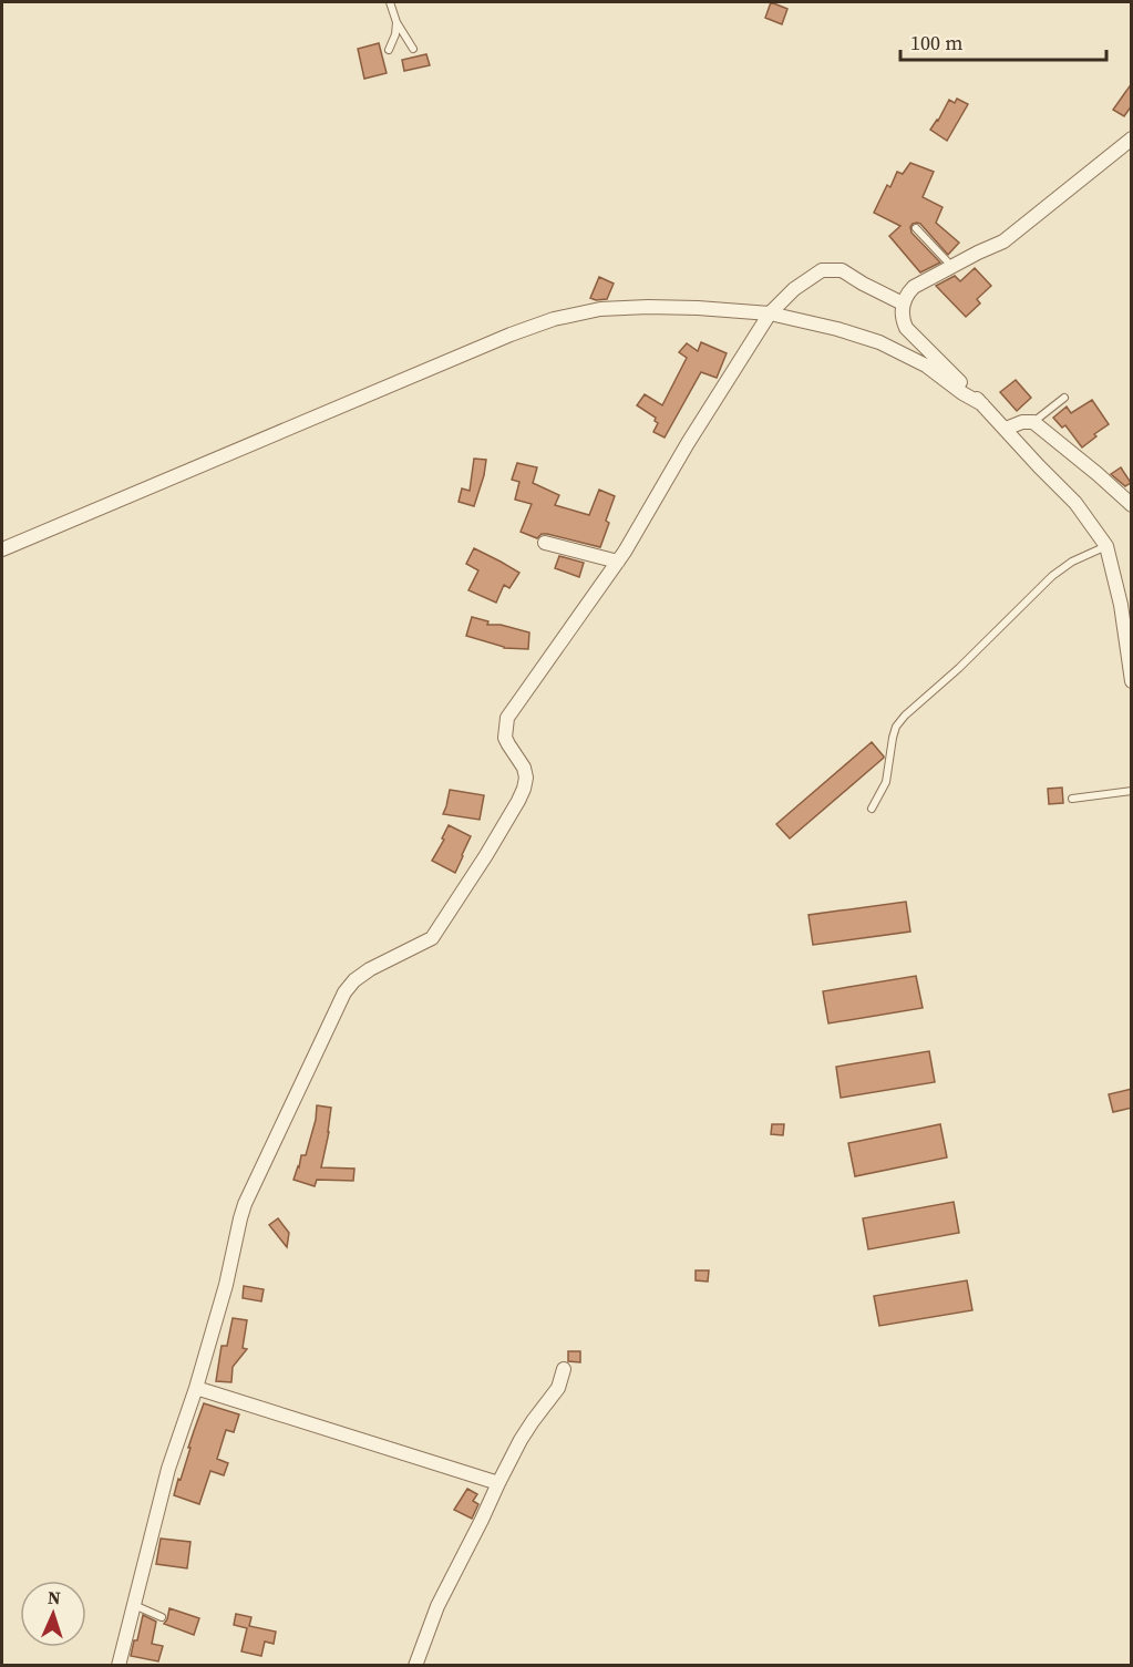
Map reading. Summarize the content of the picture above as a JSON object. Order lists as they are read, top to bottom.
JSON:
{
  "scale_bar": "100 m",
  "north": "top"
}
